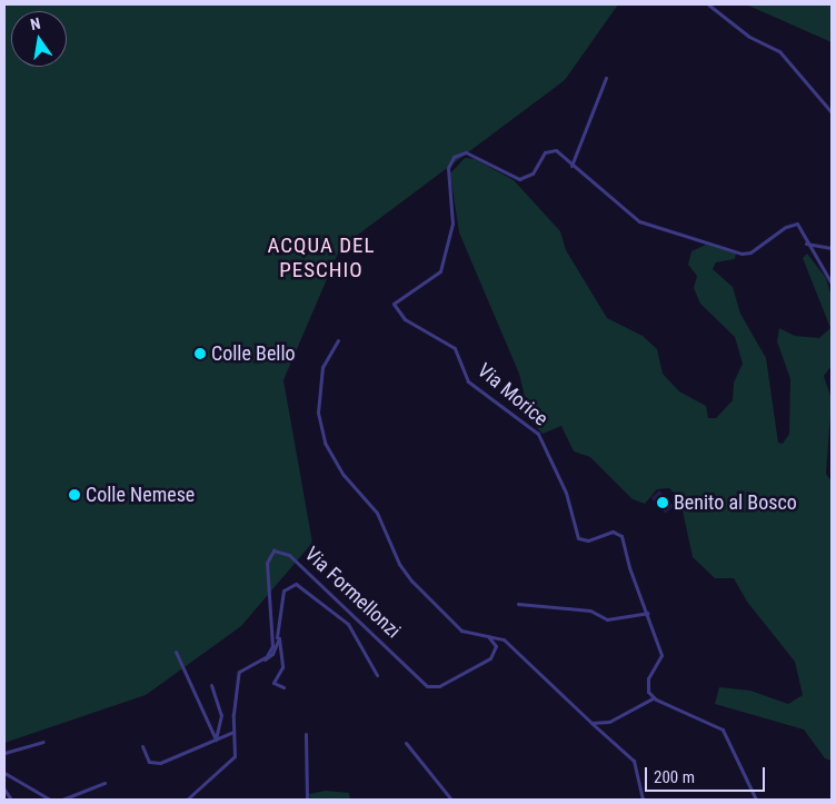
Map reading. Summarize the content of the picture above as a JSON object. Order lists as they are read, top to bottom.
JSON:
{
  "streets": {
    "street": ["Via Morice", "Via Formellonzi"]
  },
  "districts": ["ACQUA DEL PESCHIO"],
  "places": ["Colle Bello", "Colle Nemese", "Benito al Bosco"],
  "scale_bar": "200 m",
  "north": "top"
}
